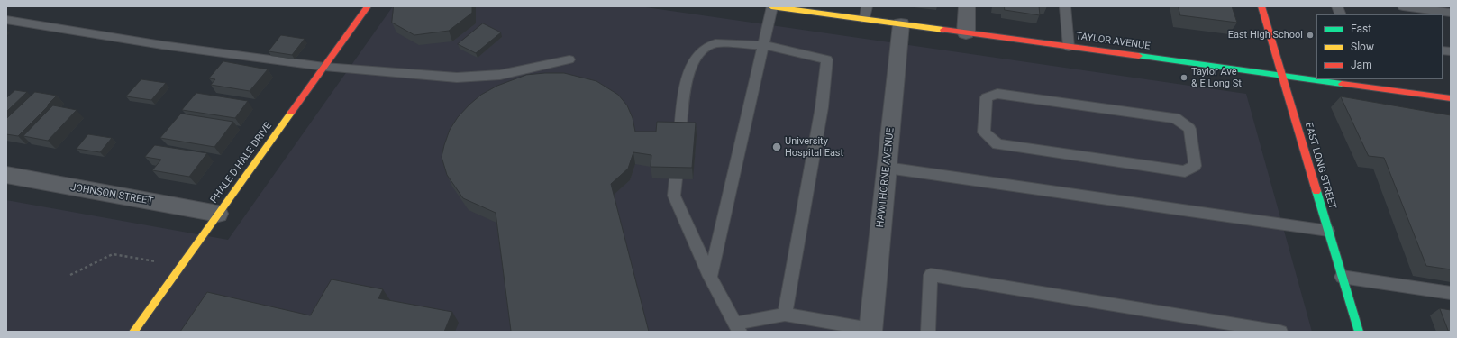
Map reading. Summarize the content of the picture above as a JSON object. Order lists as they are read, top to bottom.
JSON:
{
  "streets": {
    "street": [
      "TAYLOR AVENUE",
      "PHALE D HALE DRIVE",
      "EAST LONG STREET",
      "HAWTHORNE AVENUE",
      "JOHNSON STREET"
    ]
  },
  "crossings": [
    ["TAYLOR AVENUE", "EAST LONG STREET"],
    ["TAYLOR AVENUE", "HAWTHORNE AVENUE"],
    ["PHALE D HALE DRIVE", "JOHNSON STREET"]
  ],
  "places": ["East High School", "Taylor Ave & E Long St", "University Hospital East"],
  "legend": ["Fast", "Slow", "Jam"]
}
